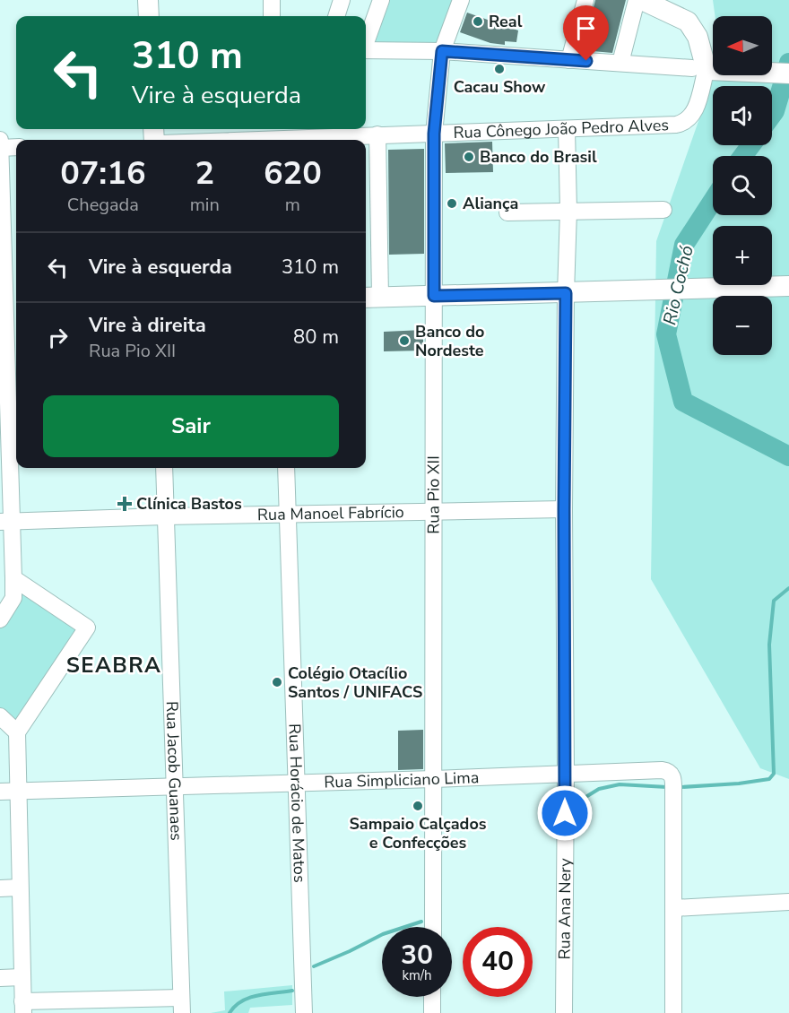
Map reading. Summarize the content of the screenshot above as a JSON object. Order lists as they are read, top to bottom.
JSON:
{
  "streets": {
    "street": [
      "Rua Cônego João Pedro Alves",
      "Rua Pio XII",
      "Rua Manoel Fabrício",
      "Rua Jacob Guanaes",
      "Rua Simpliciano Lima",
      "Rua Horácio de Matos",
      "Rua Ana Nery"
    ]
  },
  "crossings": [
    ["Rua Cônego João Pedro Alves", "Rua Pio XII"],
    ["Rua Cônego João Pedro Alves", "Rua Ana Nery"],
    ["Rua Pio XII", "Rua Manoel Fabrício"],
    ["Rua Pio XII", "Rua Simpliciano Lima"],
    ["Rua Manoel Fabrício", "Rua Jacob Guanaes"],
    ["Rua Manoel Fabrício", "Rua Horácio de Matos"],
    ["Rua Manoel Fabrício", "Rua Ana Nery"],
    ["Rua Jacob Guanaes", "Rua Simpliciano Lima"],
    ["Rua Simpliciano Lima", "Rua Horácio de Matos"],
    ["Rua Simpliciano Lima", "Rua Ana Nery"]
  ],
  "districts": ["SEABRA"],
  "water": ["Rio Cochó"],
  "places": {
    "other": [
      "Real",
      "Cacau Show",
      "Banco do Brasil",
      "Aliança",
      "Banco do Nordeste",
      "Colégio Otacílio Santos / UNIFACS",
      "Sampaio Calçados e Confecções"
    ],
    "health": ["Clínica Bastos"]
  },
  "north": "left",
  "page": {
    "map_buttons": ["+", "−"],
    "turn": ["310 m", "Vire à esquerda"],
    "eta": [
      "07:16",
      "Chegada",
      "2",
      "min",
      "620",
      "m"
    ],
    "list": [
      {
        "name": "Vire à esquerda",
        "value": "310 m"
      },
      {
        "name": "Vire à direita",
        "note": "Rua Pio XII",
        "value": "80 m"
      }
    ],
    "buttons": "Sair",
    "speed": "30 km/h",
    "limit": "40"
  }
}
